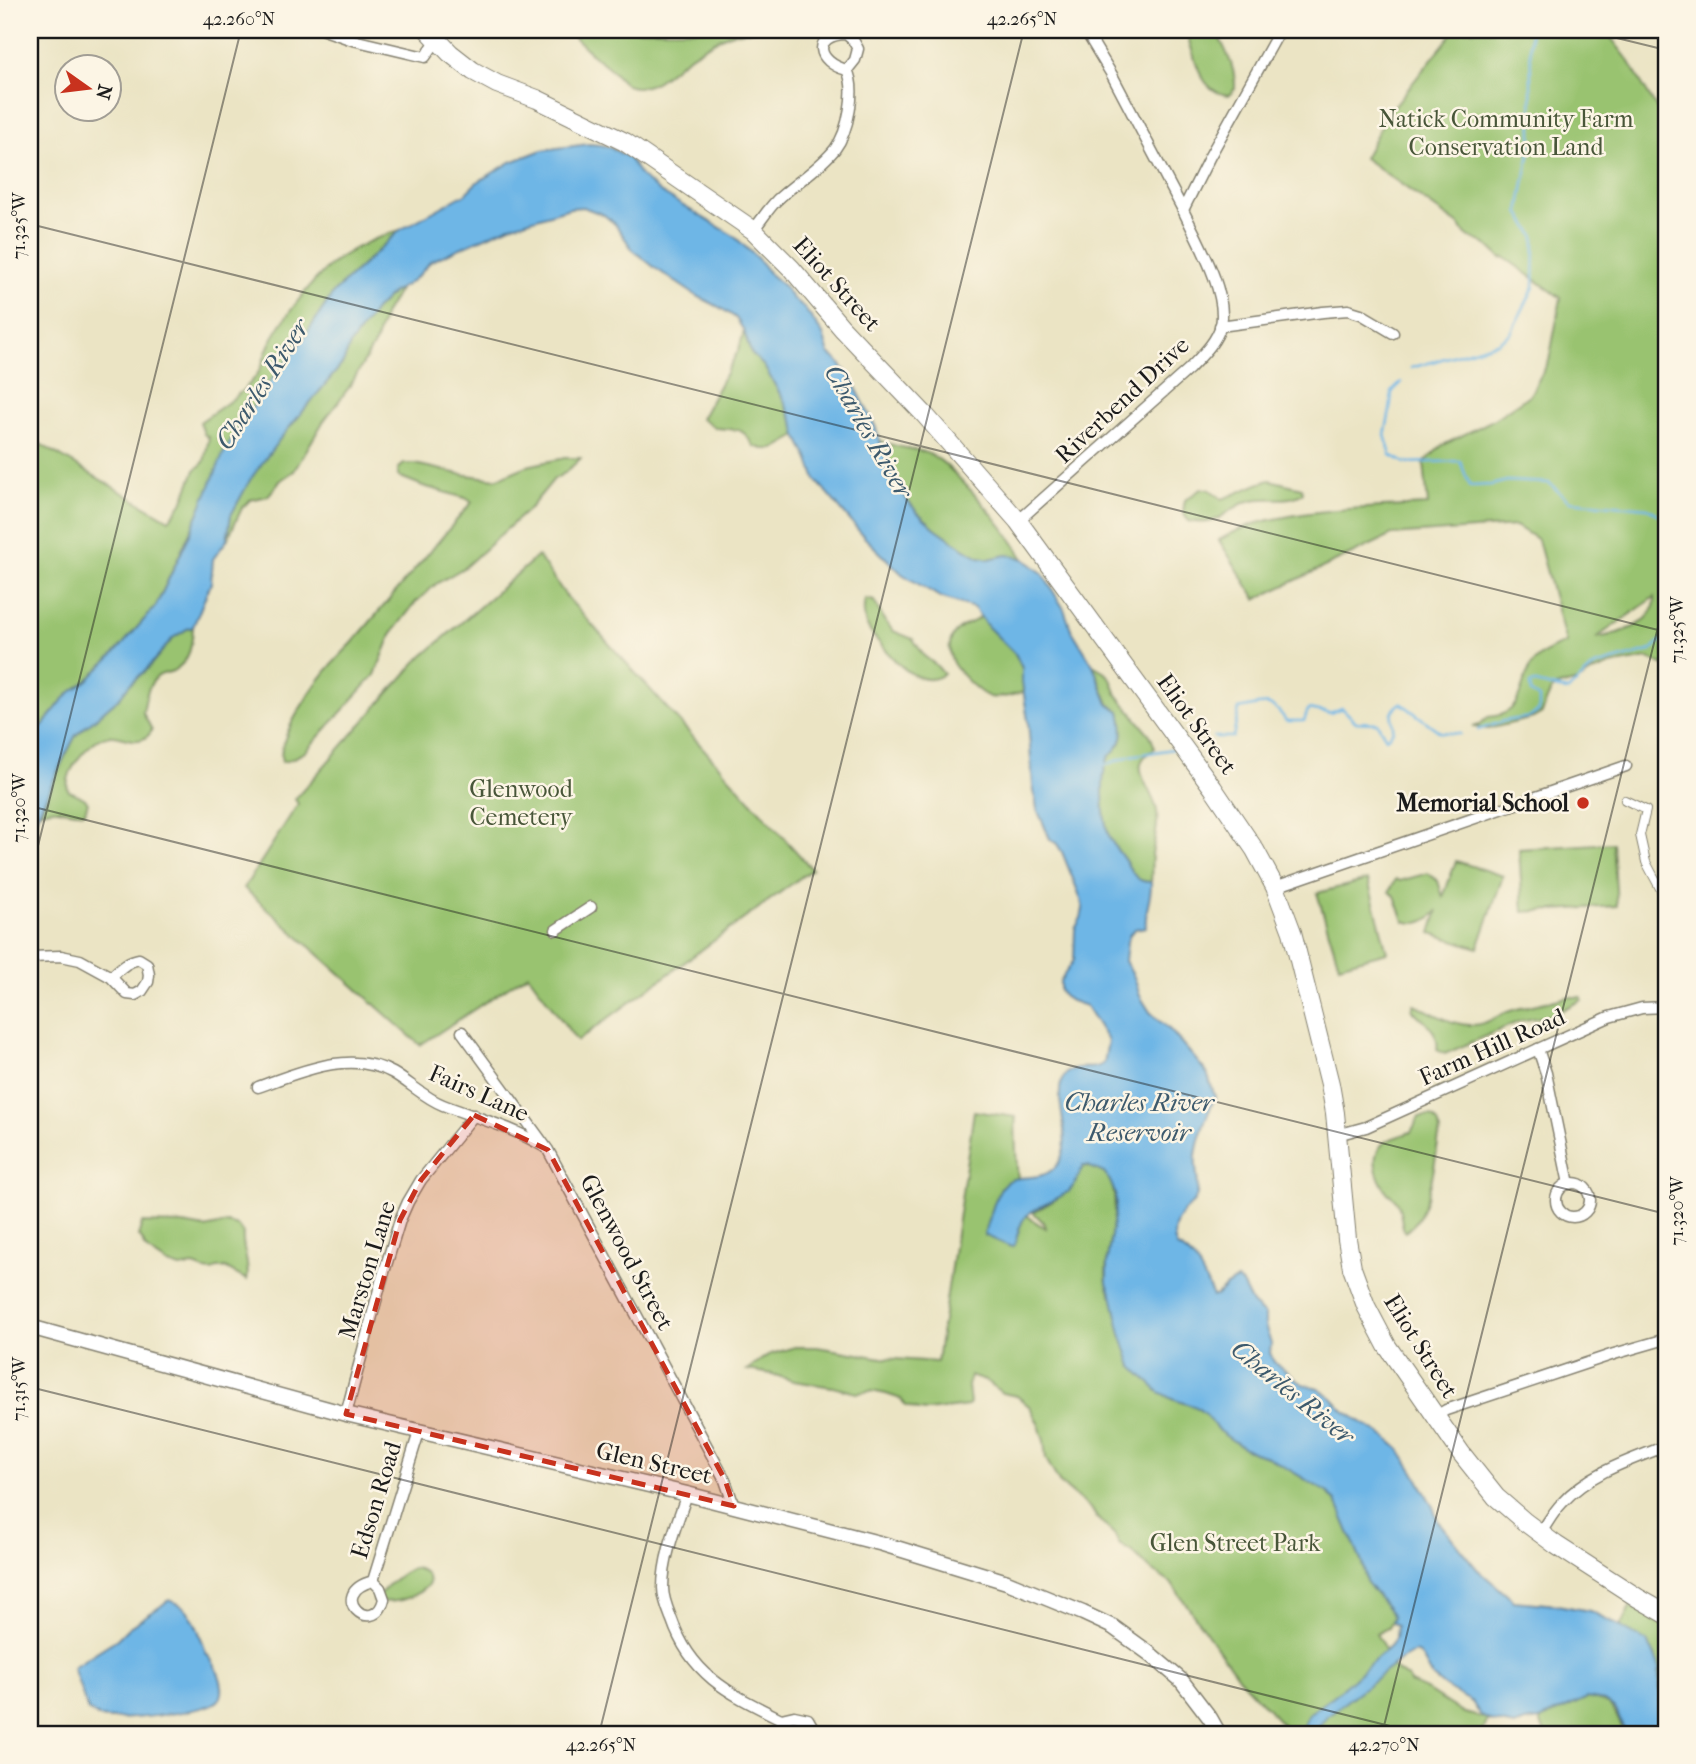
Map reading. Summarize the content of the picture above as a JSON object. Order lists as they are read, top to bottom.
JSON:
{
  "streets": {
    "main road": ["Eliot Street"],
    "street": [
      "Riverbend Drive",
      "Farm Hill Road",
      "Fairs Lane",
      "Glenwood Street",
      "Marston Lane",
      "Glen Street",
      "Edson Road"
    ]
  },
  "crossings": [
    ["Eliot Street", "Riverbend Drive"],
    ["Eliot Street", "Farm Hill Road"],
    ["Fairs Lane", "Glenwood Street"],
    ["Fairs Lane", "Marston Lane"],
    ["Glenwood Street", "Glen Street"],
    ["Marston Lane", "Glen Street"],
    ["Glen Street", "Edson Road"]
  ],
  "water": ["Charles River", "Charles River Reservoir"],
  "parks": ["Natick Community Farm Conservation Land", "Glenwood Cemetery", "Glen Street Park"],
  "places": ["Memorial School"],
  "north": "right",
  "coordinates": [
    "42.260°N",
    "42.265°N",
    "71.325°W",
    "71.320°W",
    "71.315°W",
    "42.270°N"
  ]
}
